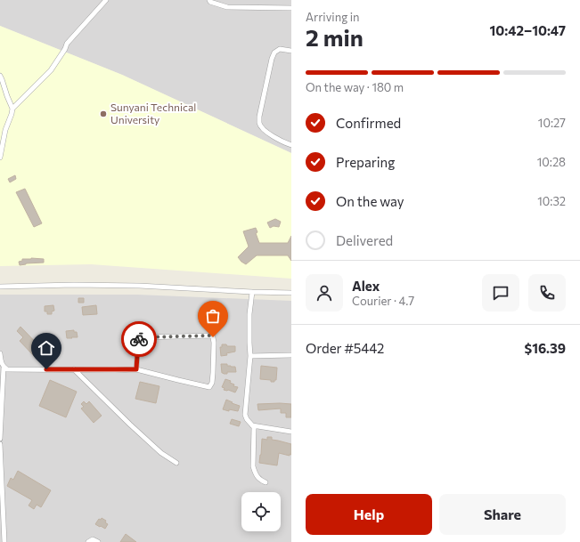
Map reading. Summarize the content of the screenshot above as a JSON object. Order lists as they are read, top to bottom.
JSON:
{
  "places": ["Sunyani Technical University"],
  "page": {
    "heading": ["2 min", "Arriving in", "10:42–10:47"],
    "panel": [
      "Alex",
      "Courier · 4.7",
      "Order #5442",
      "$16.39"
    ],
    "bar": "On the way · 180 m",
    "list": [
      ["Confirmed", "10:27"],
      ["Preparing", "10:28"],
      ["On the way", "10:32"],
      "Delivered"
    ],
    "buttons": ["Help", "Share"]
  }
}
